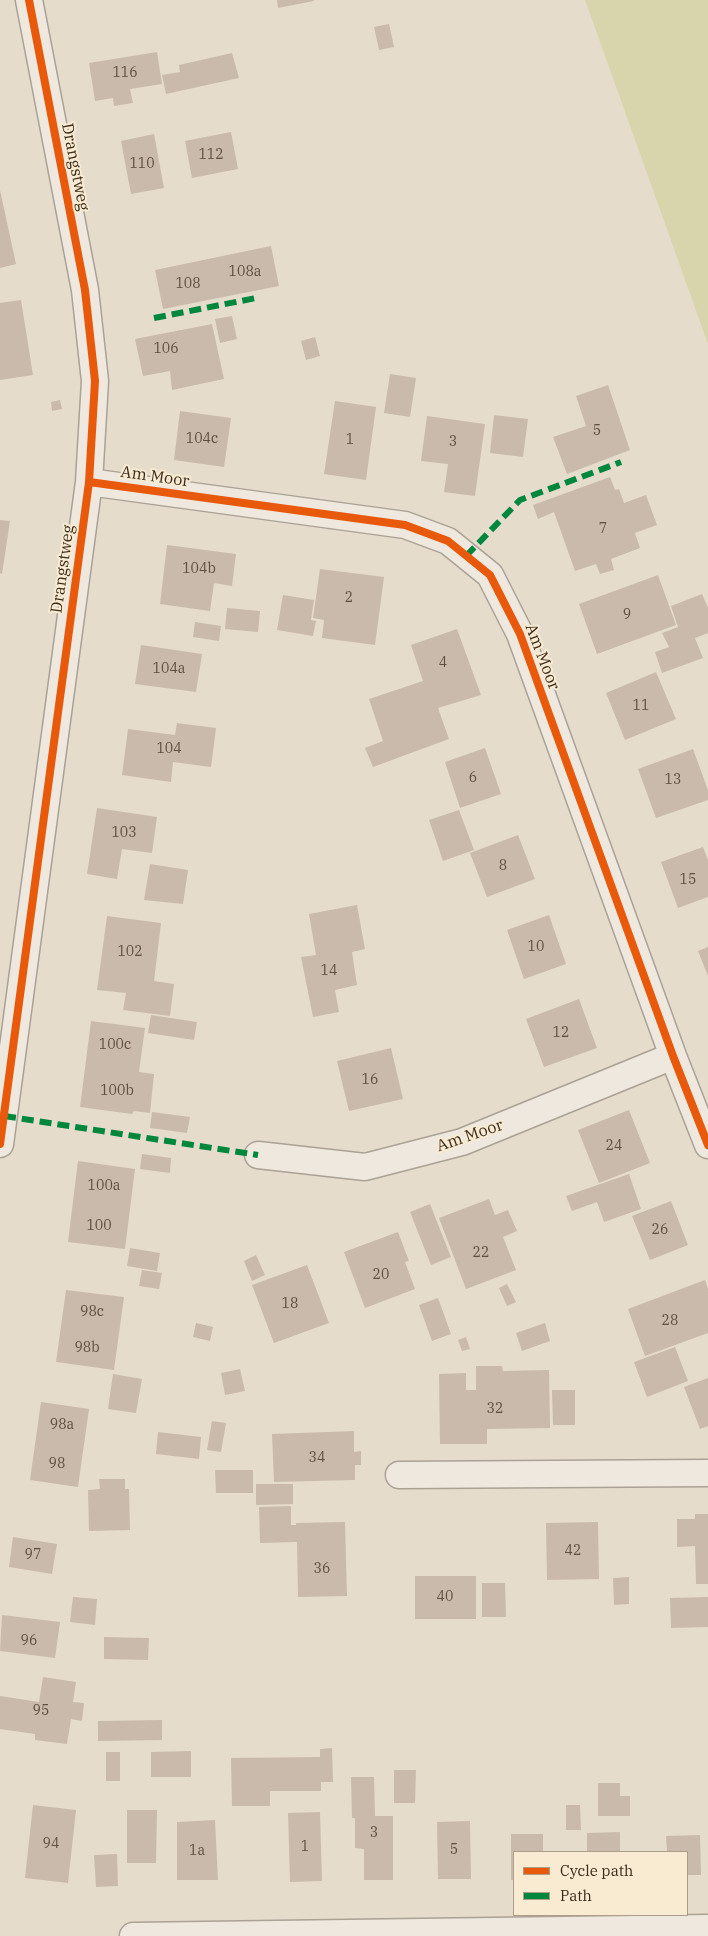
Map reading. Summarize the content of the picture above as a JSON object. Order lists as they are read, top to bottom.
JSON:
{
  "streets": {
    "street": ["Drangstweg", "Am Moor"]
  },
  "crossings": [
    ["Drangstweg", "Am Moor"]
  ],
  "house_numbers": [
    "116",
    "112",
    "110",
    "108a",
    "108",
    "106",
    "5",
    "104c",
    "1",
    "3",
    "7",
    "104b",
    "2",
    "9",
    "4",
    "104a",
    "11",
    "104",
    "6",
    "13",
    "103",
    "8",
    "15",
    "10",
    "102",
    "14",
    "12",
    "100c",
    "16",
    "100b",
    "24",
    "100a",
    "100",
    "26",
    "22",
    "20",
    "18",
    "98c",
    "28",
    "98b",
    "32",
    "98a",
    "34",
    "98",
    "42",
    "97",
    "36",
    "40",
    "96",
    "95",
    "3",
    "94",
    "1",
    "5",
    "1a"
  ],
  "legend": ["Cycle path", "Path"]
}
